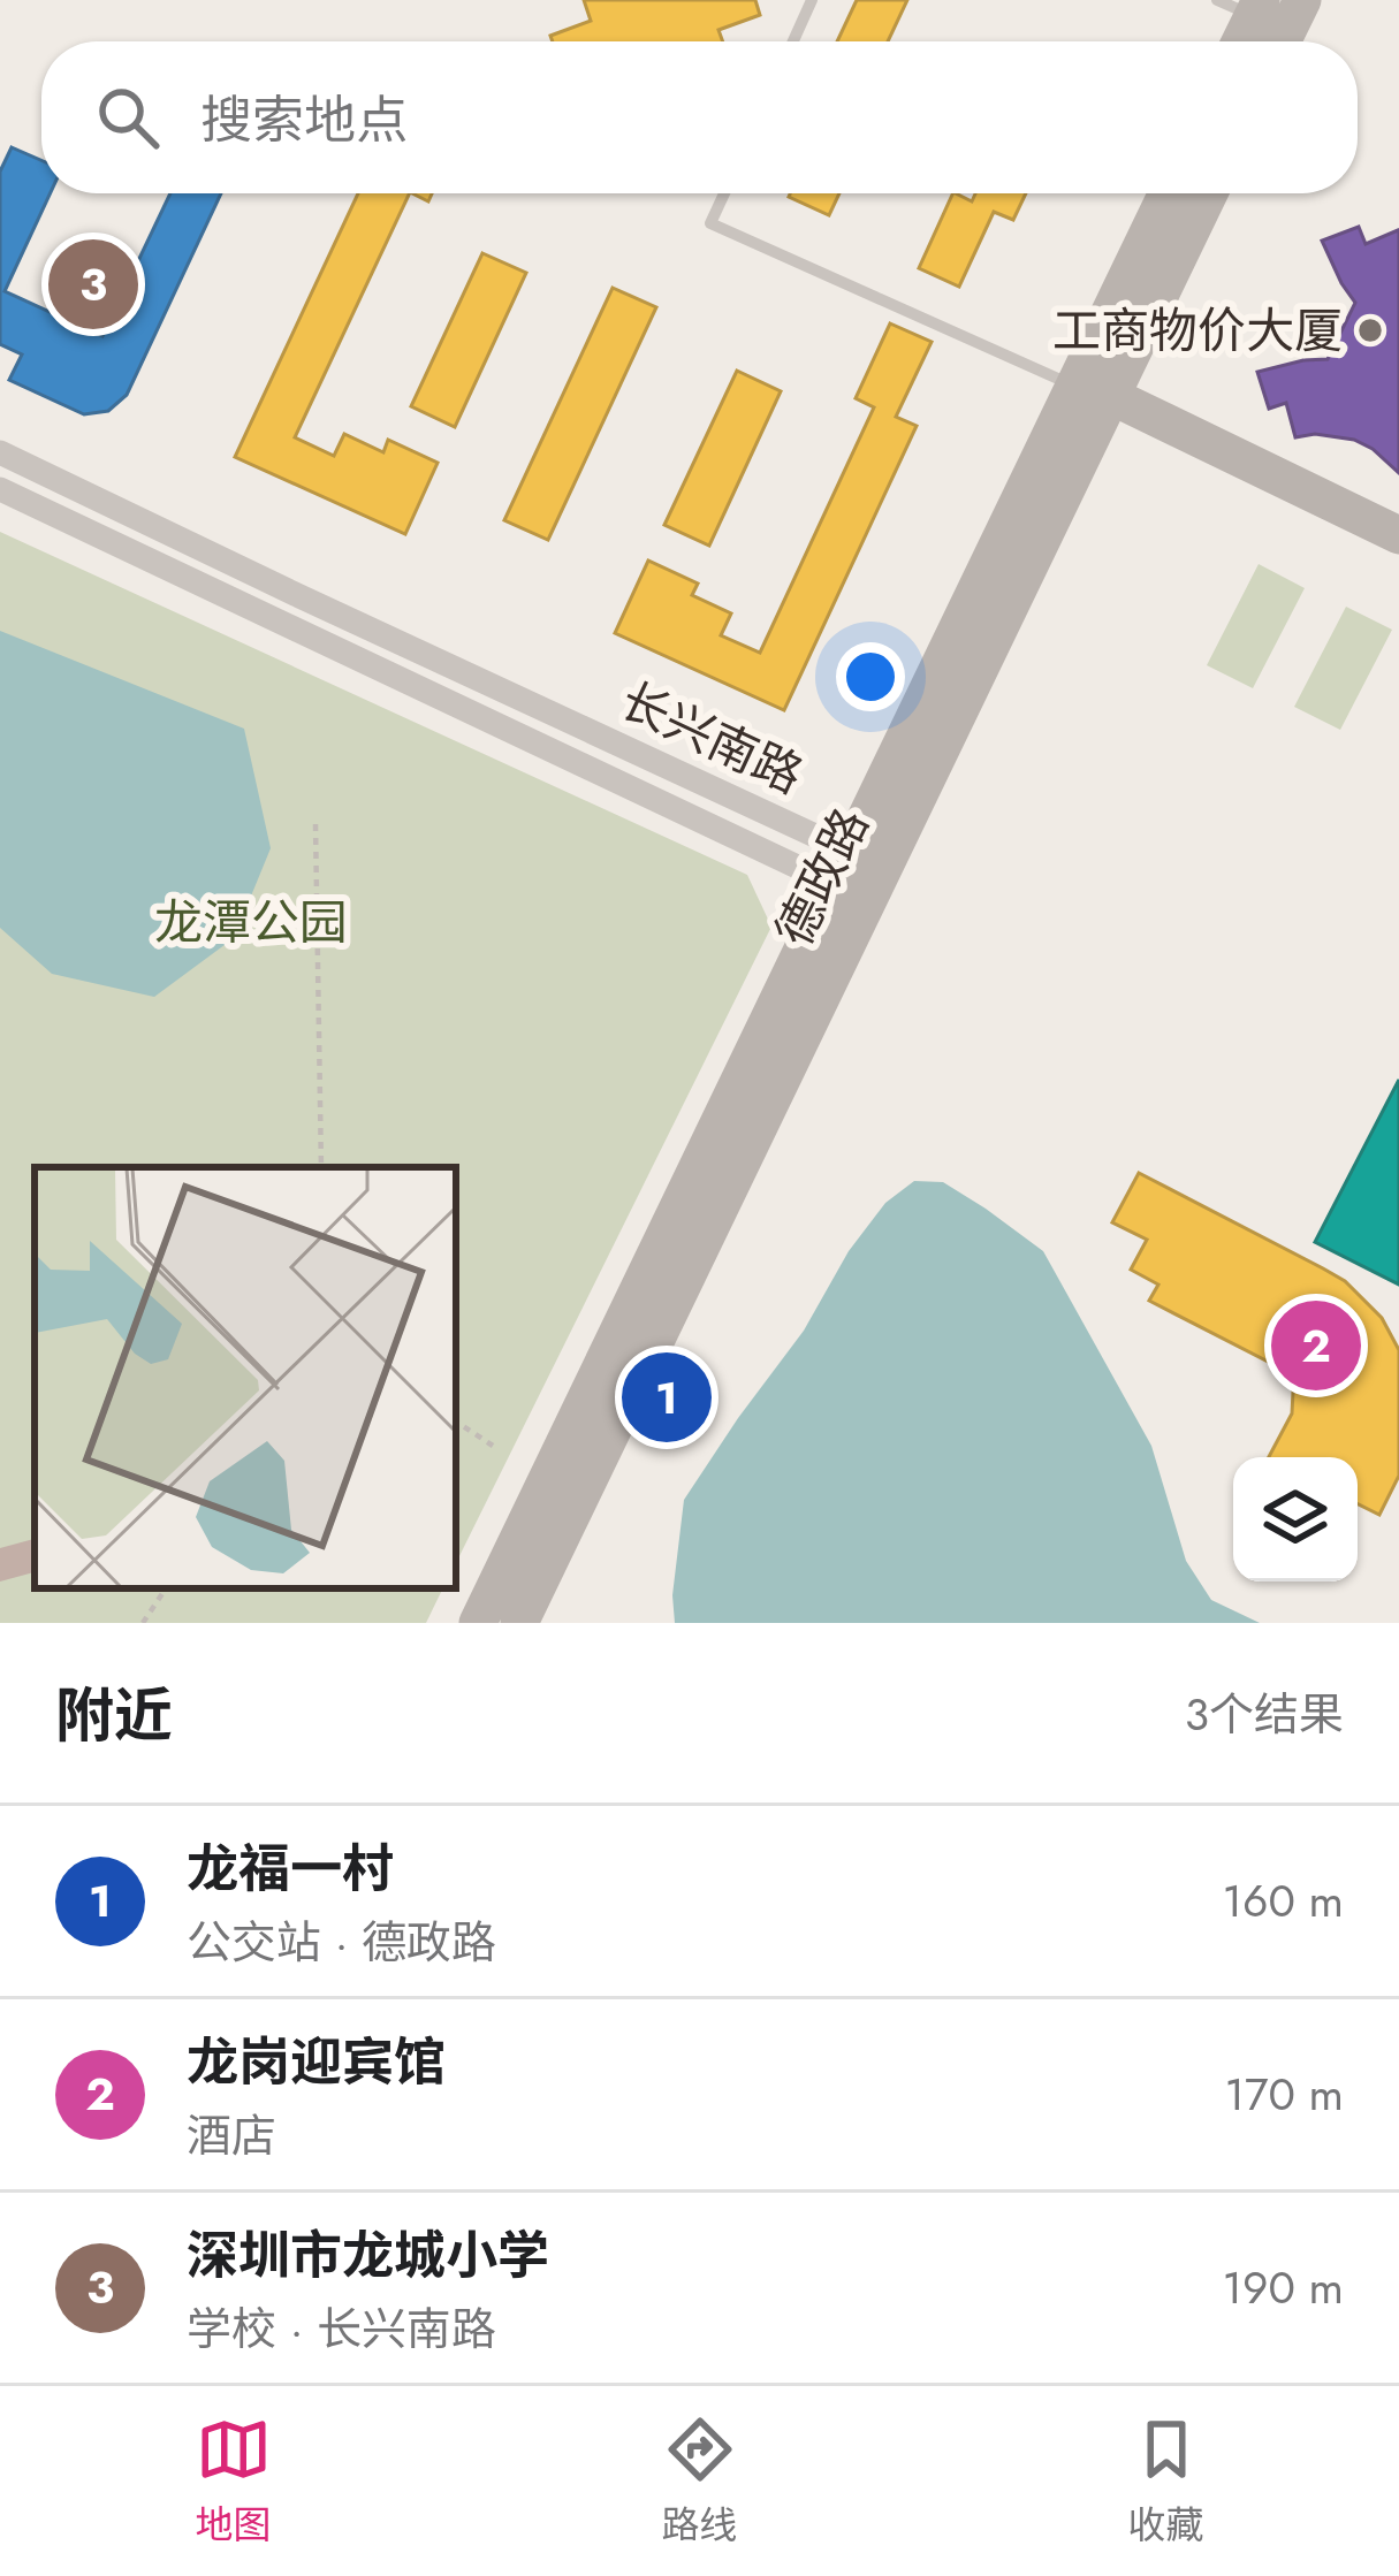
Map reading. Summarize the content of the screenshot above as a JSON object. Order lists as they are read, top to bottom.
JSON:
{
  "streets": {
    "main road": ["德政路"],
    "street": ["长兴南路"]
  },
  "crossings": [
    ["长兴南路", "德政路"]
  ],
  "parks": ["龙潭公园"],
  "places": ["工商物价大厦"],
  "page": {
    "search": "搜索地点",
    "pins": ["3", "2", "1"],
    "heading": ["附近", "3个结果"],
    "list": [
      {
        "mark": "1",
        "name": "龙福一村",
        "note": "公交站 · 德政路",
        "value": "160 m"
      },
      {
        "mark": "2",
        "name": "龙岗迎宾馆",
        "note": "酒店",
        "value": "170 m"
      },
      {
        "mark": "3",
        "name": "深圳市龙城小学",
        "note": "学校 · 长兴南路",
        "value": "190 m"
      }
    ],
    "nav": ["地图", "路线", "收藏"]
  }
}
